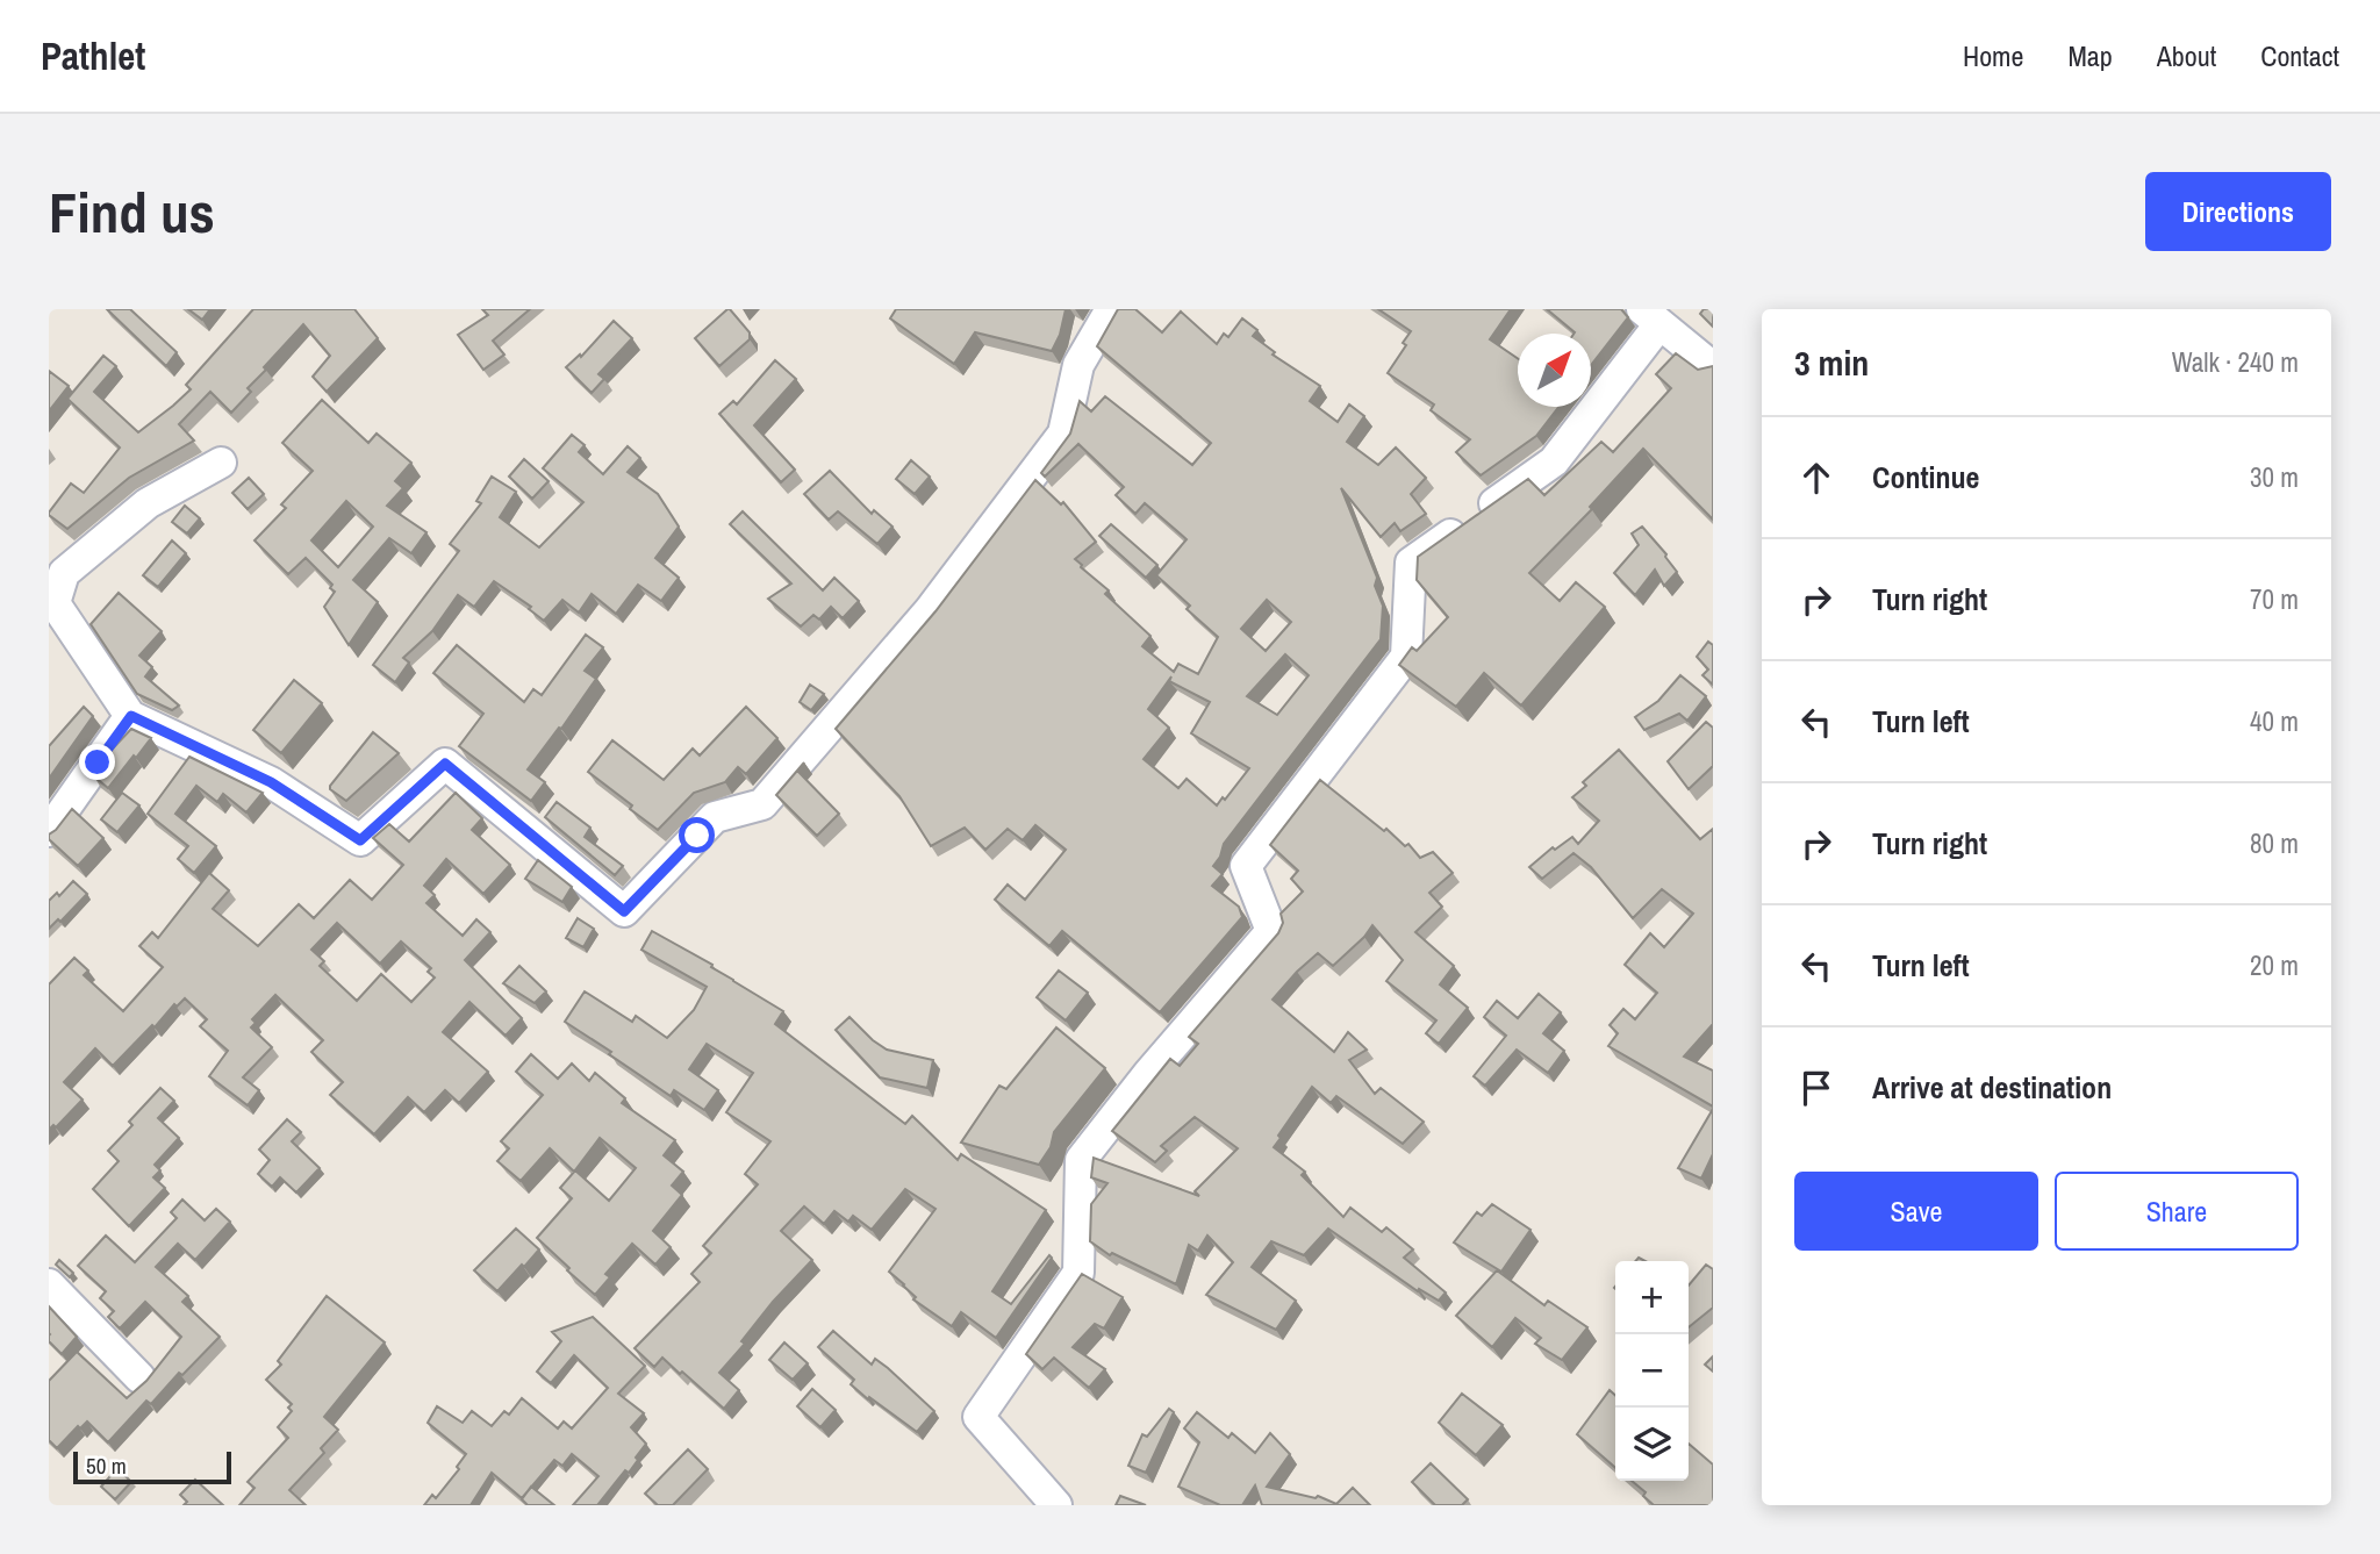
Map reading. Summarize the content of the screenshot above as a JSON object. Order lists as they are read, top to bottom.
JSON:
{
  "scale_bar": "50 m",
  "north": "top right",
  "page": {
    "header": "Pathlet",
    "nav": [
      "Home",
      "Map",
      "About",
      "Contact"
    ],
    "buttons": [
      "Directions",
      ["Save", "Share"]
    ],
    "title": "Find us",
    "heading": ["3 min", "Walk · 240 m"],
    "list": [
      ["Continue", "30 m"],
      ["Turn right", "70 m"],
      ["Turn left", "40 m"],
      ["Turn right", "80 m"],
      ["Turn left", "20 m"],
      "Arrive at destination"
    ],
    "map_buttons": ["+", "−"],
    "scale": "50 m"
  }
}
